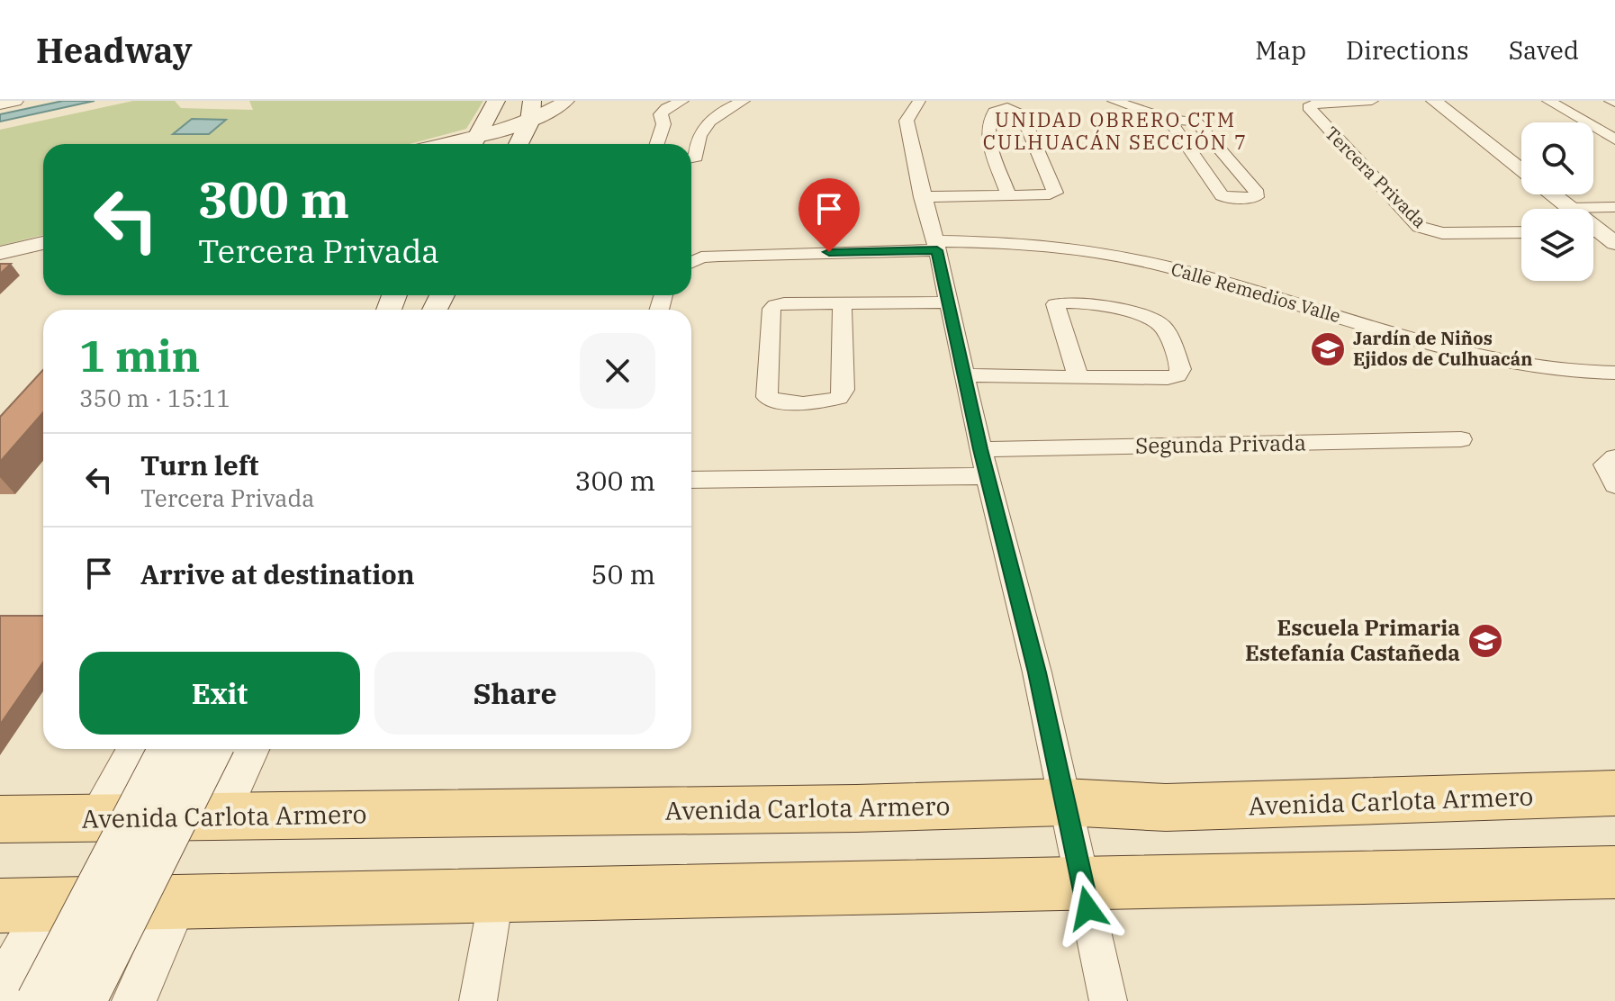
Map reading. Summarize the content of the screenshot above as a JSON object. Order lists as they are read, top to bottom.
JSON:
{
  "streets": {
    "main road": ["Avenida Carlota Armero"],
    "street": ["Tercera Privada", "Calle Remedios Valle", "Segunda Privada"]
  },
  "districts": ["UNIDAD OBRERO CTM CULHUACÁN SECCIÓN 7"],
  "places": {
    "school or university": ["Jardín de Niños Ejidos de Culhuacán", "Escuela Primaria Estefanía Castañeda"]
  },
  "page": {
    "header": "Headway",
    "nav": ["Map", "Directions", "Saved"],
    "turn": ["300 m", "Tercera Privada"],
    "heading": ["1 min", "350 m · 15:11"],
    "list": [
      {
        "name": "Turn left",
        "note": "Tercera Privada",
        "value": "300 m"
      },
      {
        "name": "Arrive at destination",
        "value": "50 m"
      }
    ],
    "buttons": ["Exit", "Share"]
  }
}
